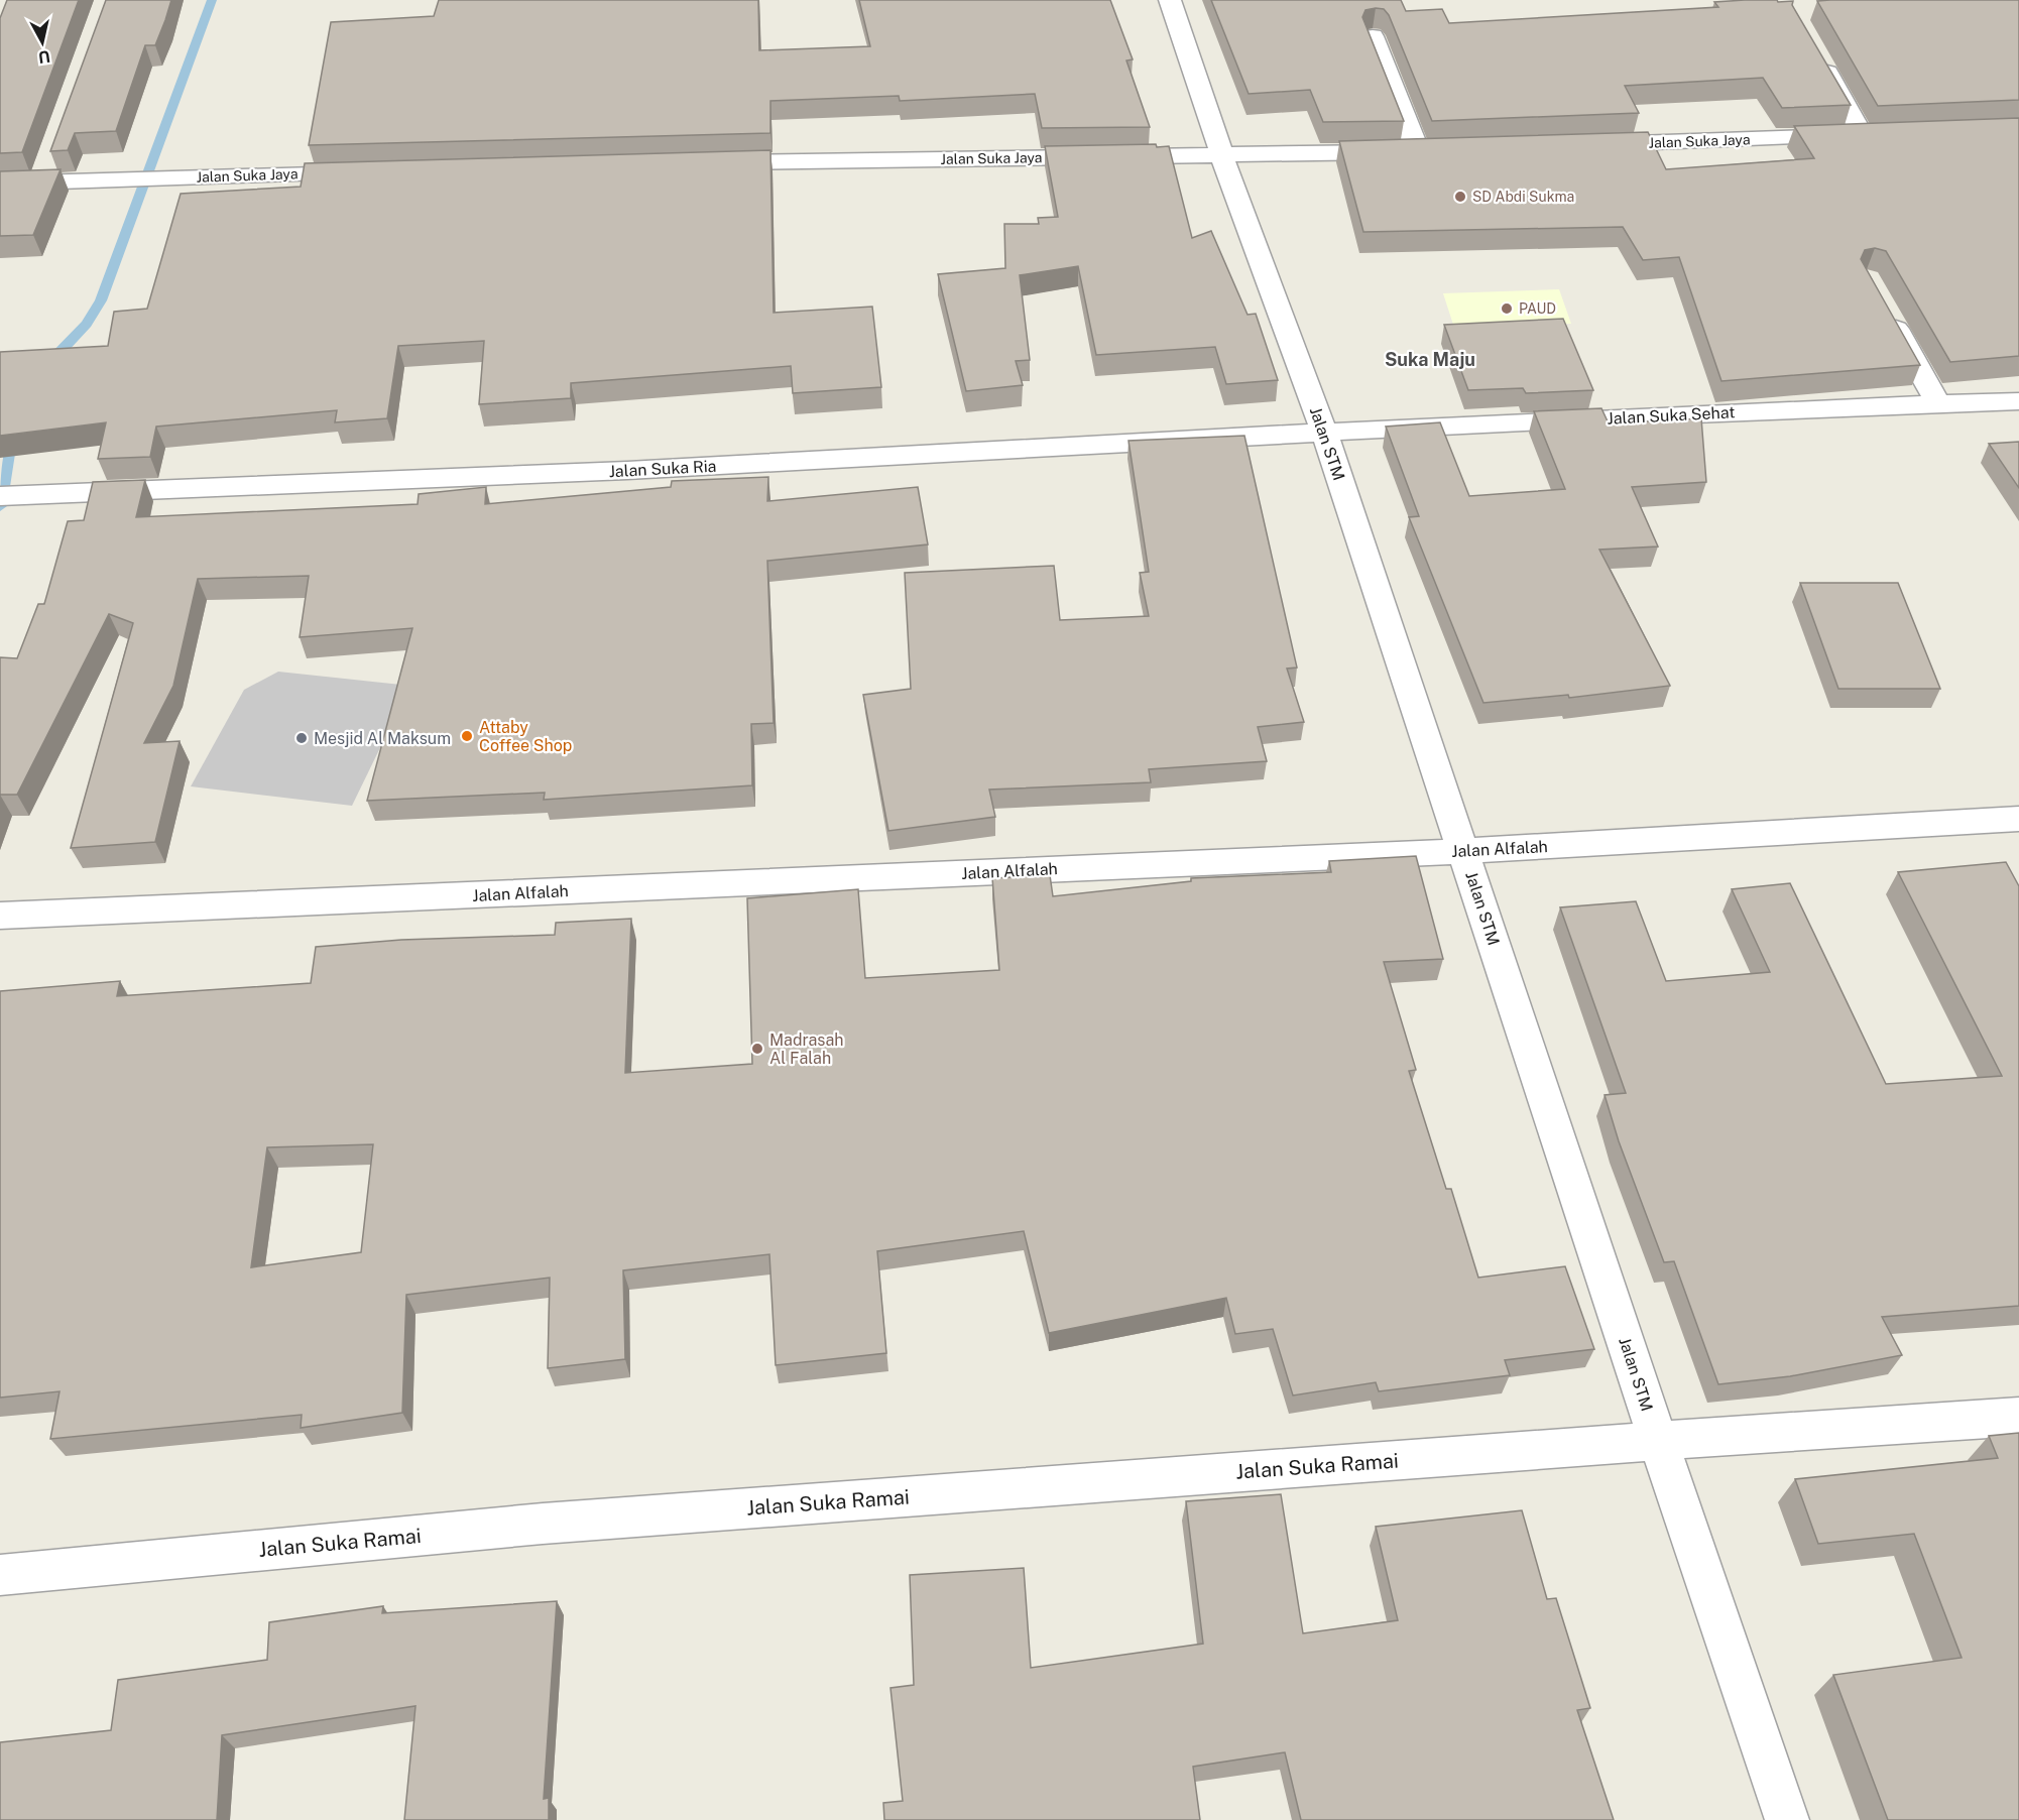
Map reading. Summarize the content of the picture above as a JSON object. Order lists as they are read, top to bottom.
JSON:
{
  "streets": {
    "street": [
      "Jalan Suka Jaya",
      "Jalan Suka Sehat",
      "Jalan STM",
      "Jalan Suka Ria",
      "Jalan Alfalah",
      "Jalan Suka Ramai"
    ]
  },
  "crossings": [
    ["Jalan Suka Jaya", "Jalan STM"],
    ["Jalan Suka Sehat", "Jalan STM"],
    ["Jalan Suka Sehat", "Jalan Suka Ria"],
    ["Jalan STM", "Jalan Suka Ria"],
    ["Jalan STM", "Jalan Alfalah"],
    ["Jalan STM", "Jalan Suka Ramai"]
  ],
  "districts": ["Suka Maju"],
  "places": [
    "SD Abdi Sukma",
    "PAUD",
    "Attaby Coffee Shop",
    "Mesjid Al Maksum",
    "Madrasah Al Falah"
  ],
  "north": "bottom"
}
